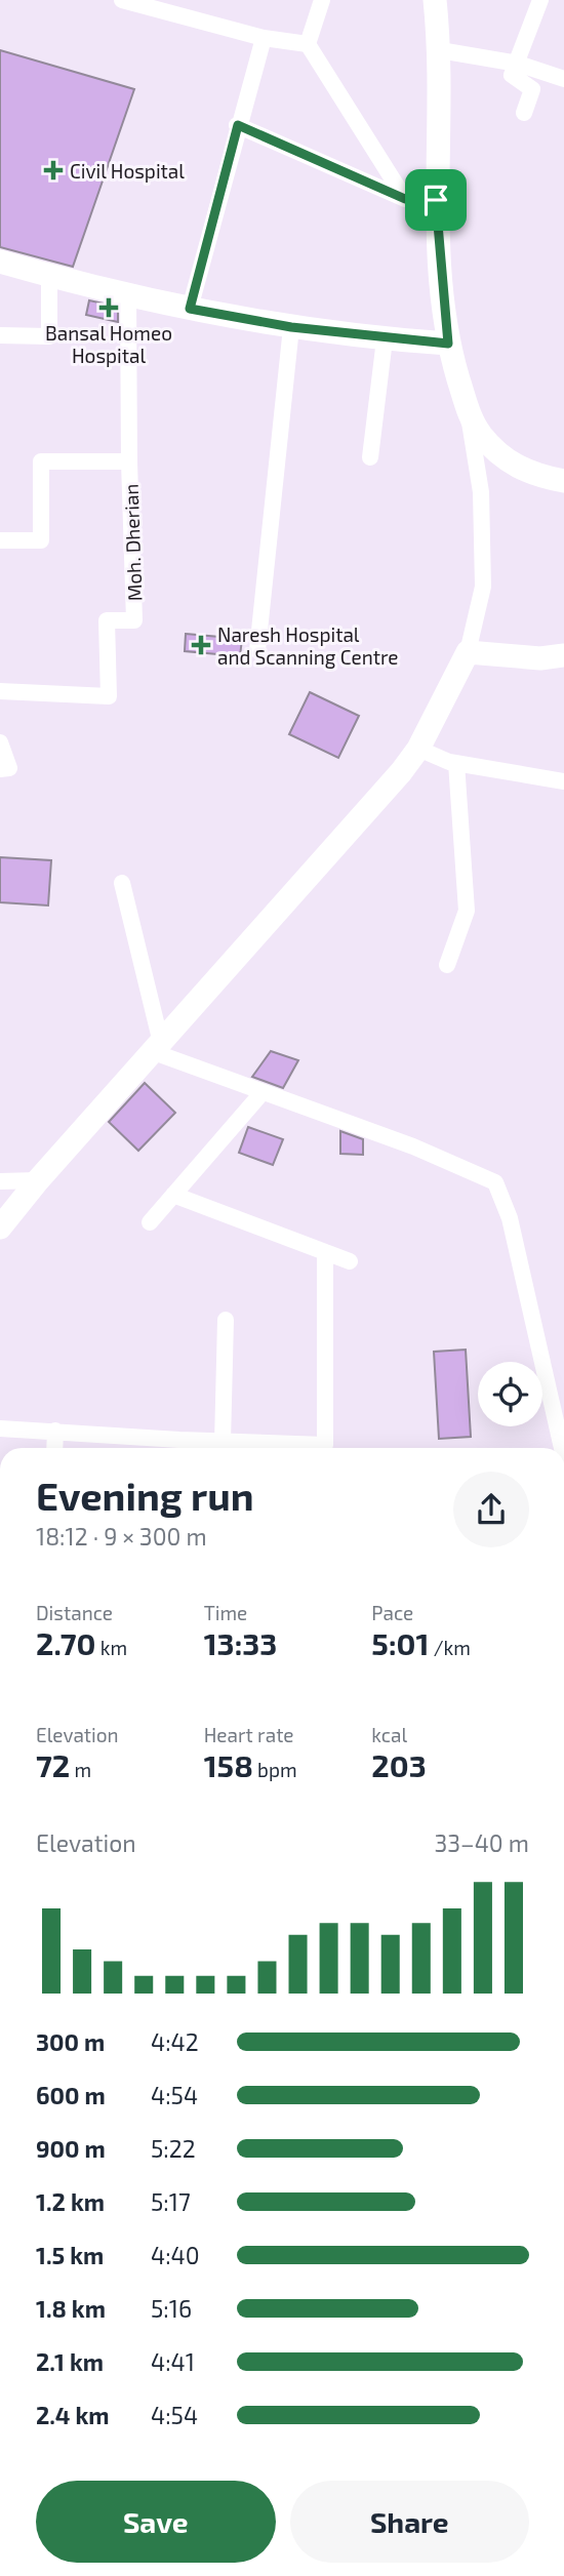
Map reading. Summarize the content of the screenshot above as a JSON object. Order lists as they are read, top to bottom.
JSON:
{
  "streets": {
    "street": ["Moh. Dherian"]
  },
  "places": {
    "health": ["Civil Hospital", "Bansal Homeo Hospital", "Naresh Hospital and Scanning Centre"]
  },
  "page": {
    "heading": ["Evening run", "18:12 · 9 × 300 m"],
    "stats": [
      ["Distance", "2.70 km"],
      ["Time", "13:33"],
      ["Pace", "5:01 /km"],
      ["Elevation", "72 m"],
      ["Heart rate", "158 bpm"],
      ["kcal", "203"]
    ],
    "chart": ["Elevation", "33–40 m"],
    "list": [
      {
        "name": "300 m",
        "note": "4:42"
      },
      {
        "name": "600 m",
        "note": "4:54"
      },
      {
        "name": "900 m",
        "note": "5:22"
      },
      {
        "name": "1.2 km",
        "note": "5:17"
      },
      {
        "name": "1.5 km",
        "note": "4:40"
      },
      {
        "name": "1.8 km",
        "note": "5:16"
      },
      {
        "name": "2.1 km",
        "note": "4:41"
      },
      {
        "name": "2.4 km",
        "note": "4:54"
      }
    ],
    "buttons": ["Save", "Share"]
  }
}
